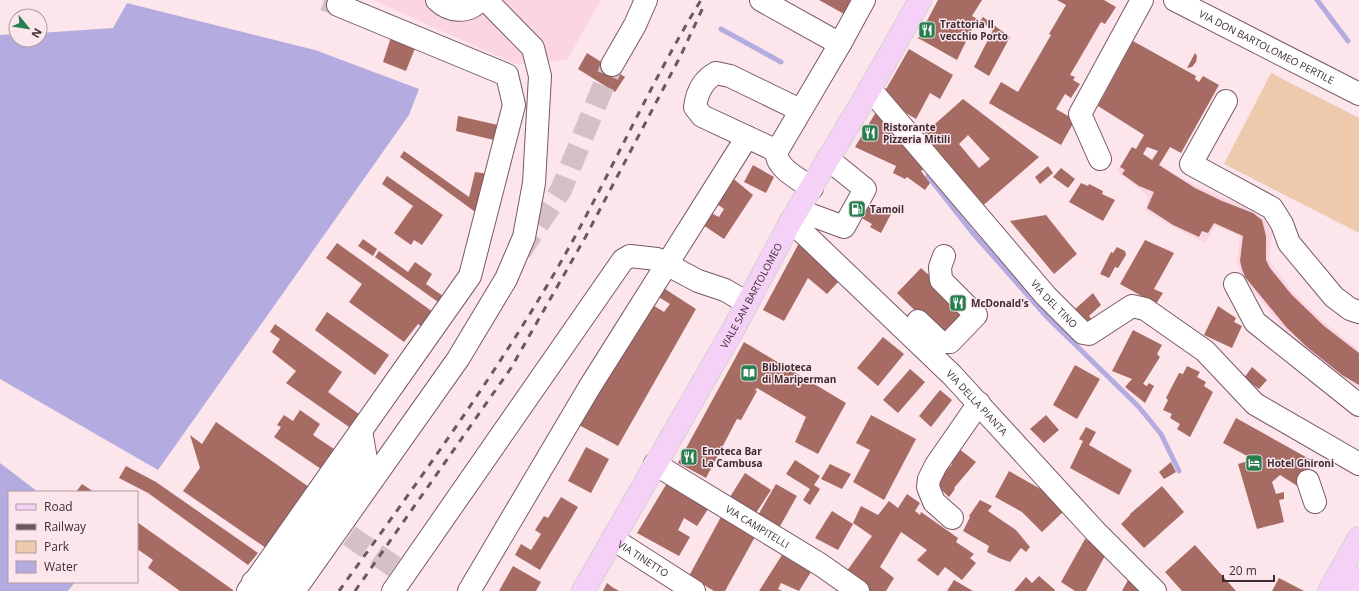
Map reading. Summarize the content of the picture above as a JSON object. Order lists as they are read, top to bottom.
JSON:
{
  "streets": {
    "main road": ["VIALE SAN BARTOLOMEO"],
    "street": [
      "VIA DON BARTOLOMEO PERTILE",
      "VIA DEL TINO",
      "VIA DELLA PIANTA",
      "VIA CAMPITELLI",
      "VIA TINETTO"
    ]
  },
  "crossings": [
    ["VIALE SAN BARTOLOMEO", "VIA DEL TINO"],
    ["VIALE SAN BARTOLOMEO", "VIA DELLA PIANTA"],
    ["VIALE SAN BARTOLOMEO", "VIA CAMPITELLI"],
    ["VIALE SAN BARTOLOMEO", "VIA TINETTO"]
  ],
  "places": {
    "restaurant": [
      "Trattoria Il vecchio Porto",
      "Ristorante Pizzeria Mitili",
      "McDonald's",
      "Enoteca Bar La Cambusa"
    ],
    "fuel station": ["Tamoil"],
    "library": ["Biblioteca di Mariperman"],
    "hotel": ["Hotel Ghironi"]
  },
  "legend": [
    "Road",
    "Railway",
    "Park",
    "Water"
  ],
  "scale_bar": "20 m",
  "north": "bottom right"
}
